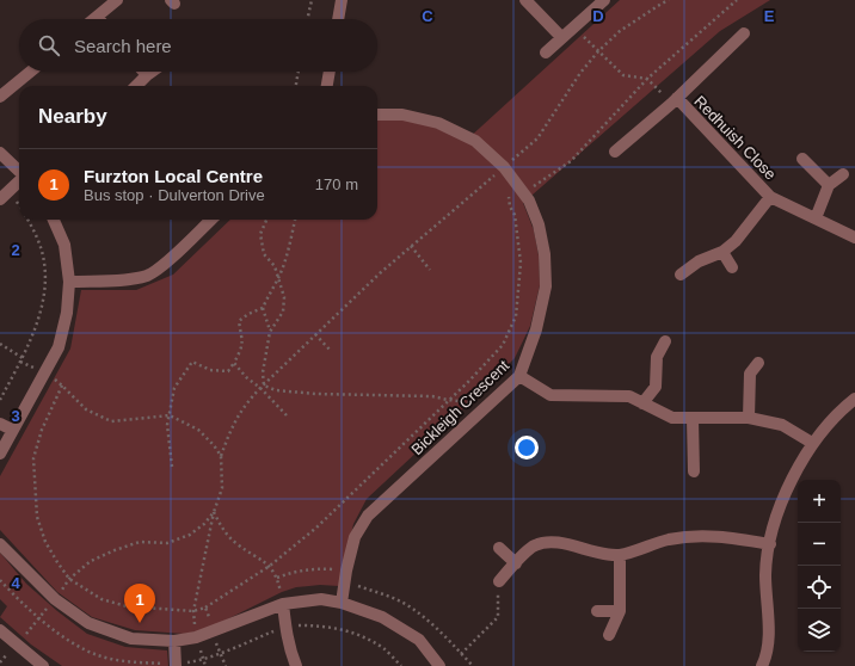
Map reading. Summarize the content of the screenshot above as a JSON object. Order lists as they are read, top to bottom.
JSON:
{
  "streets": {
    "street": ["Redhuish Close", "Bickleigh Crescent"]
  },
  "page": {
    "search": "Search here",
    "heading": "Nearby",
    "list": [
      {
        "mark": "1",
        "name": "Furzton Local Centre",
        "note": "Bus stop · Dulverton Drive",
        "value": "170 m"
      }
    ],
    "map_buttons": ["+", "−"],
    "pins": "1"
  },
  "grid": {
    "columns": ["C", "D", "E"],
    "rows": ["2", "3", "4"]
  }
}
